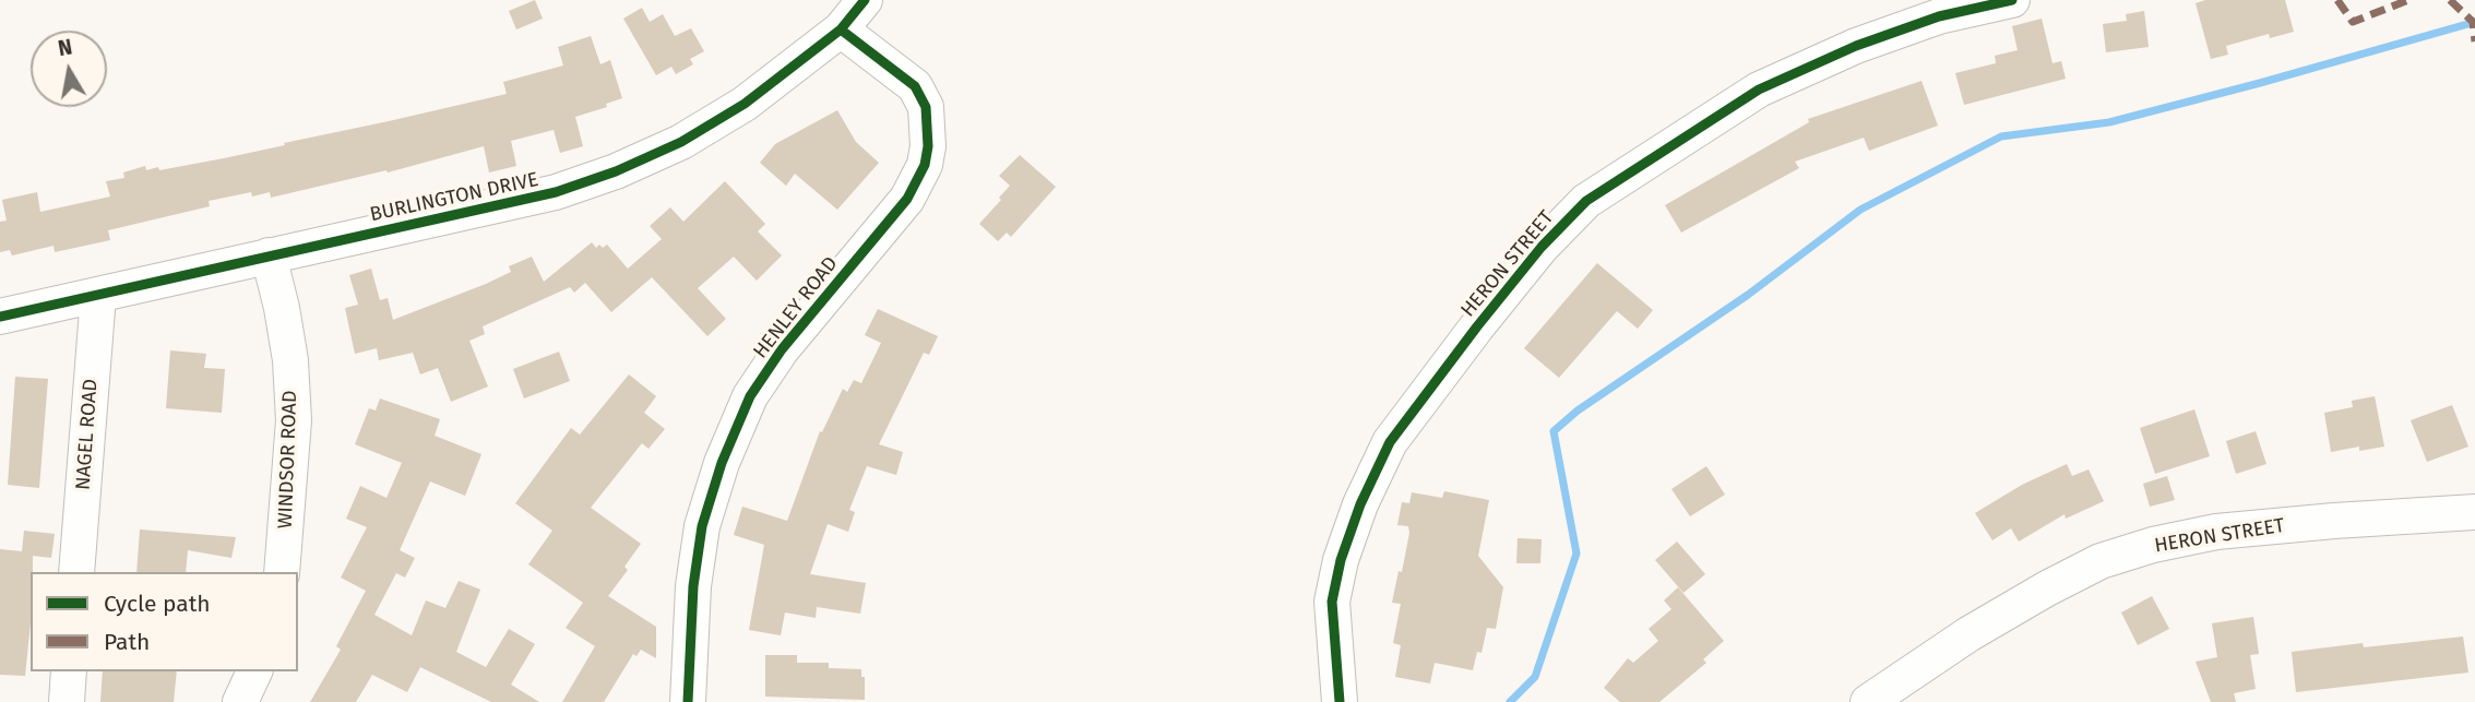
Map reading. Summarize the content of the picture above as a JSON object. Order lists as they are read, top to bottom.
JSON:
{
  "streets": {
    "street": [
      "BURLINGTON DRIVE",
      "HERON STREET",
      "HENLEY ROAD",
      "NAGEL ROAD",
      "WINDSOR ROAD"
    ]
  },
  "crossings": [
    ["BURLINGTON DRIVE", "HENLEY ROAD"],
    ["BURLINGTON DRIVE", "NAGEL ROAD"],
    ["BURLINGTON DRIVE", "WINDSOR ROAD"]
  ],
  "legend": ["Cycle path", "Path"],
  "north": "top"
}
